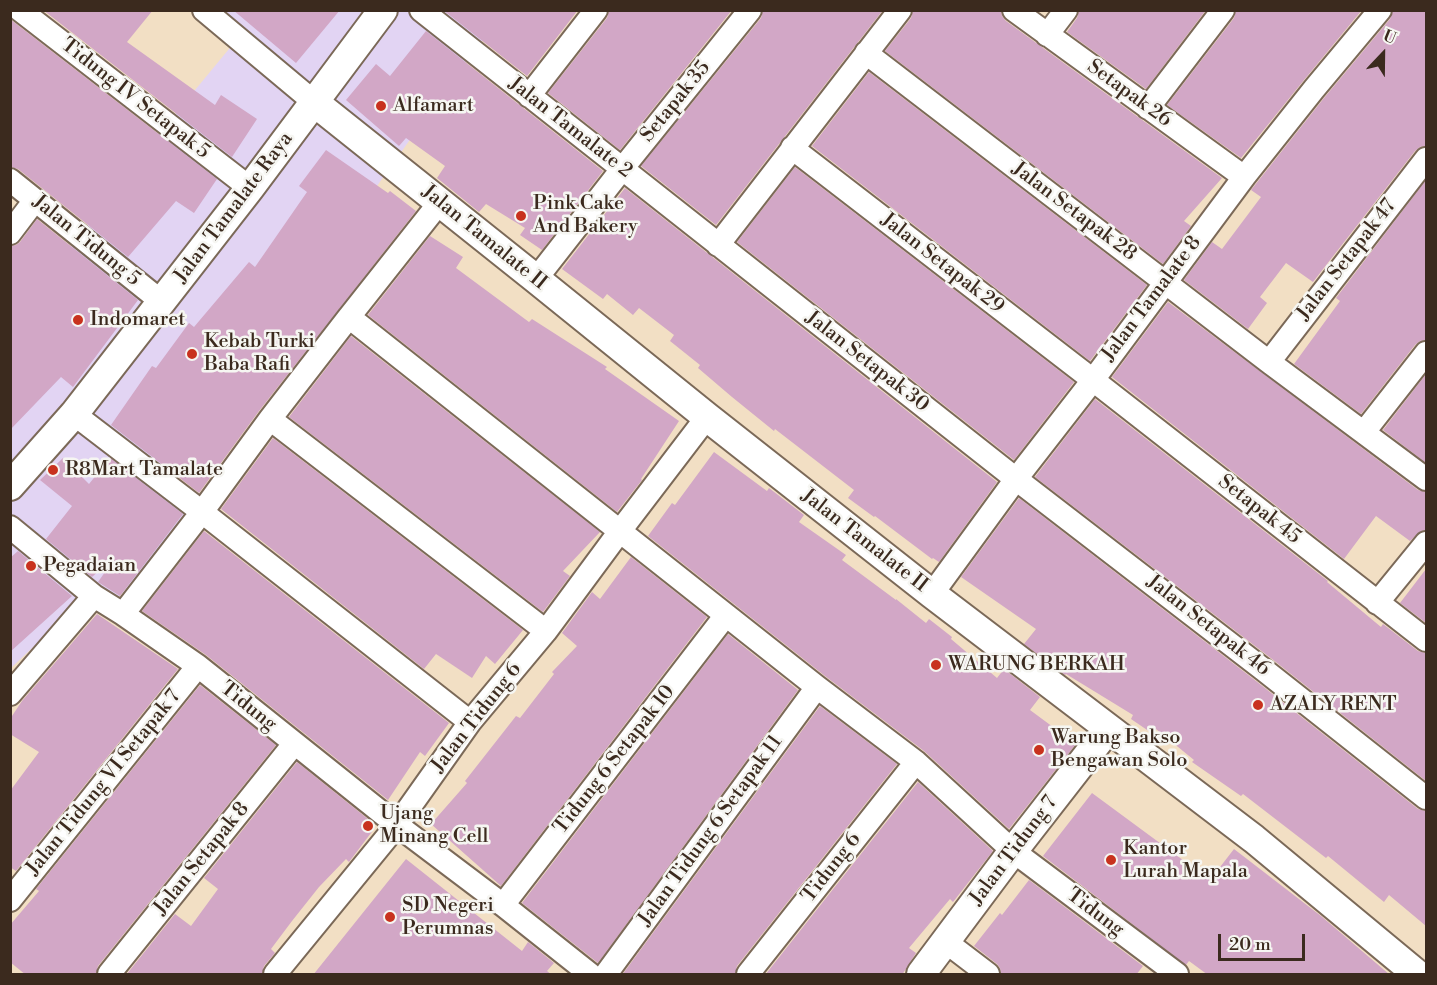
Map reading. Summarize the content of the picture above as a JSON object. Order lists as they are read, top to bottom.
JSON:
{
  "streets": {
    "street": [
      "Setapak 26",
      "Tidung IV Setapak 5",
      "Setapak 35",
      "Jalan Tamalate 2",
      "Jalan Tamalate Raya",
      "Jalan Setapak 28",
      "Jalan Tamalate II",
      "Jalan Tidung 5",
      "Jalan Setapak 47",
      "Jalan Setapak 29",
      "Jalan Tamalate 8",
      "Jalan Setapak 30",
      "Setapak 45",
      "Jalan Setapak 46",
      "Tidung",
      "Jalan Tidung 6",
      "Tidung 6 Setapak 10",
      "Jalan Tidung VI Setapak 7",
      "Jalan Tidung 6 Setapak 11",
      "Jalan Tidung 7",
      "Jalan Setapak 8",
      "Tidung 6"
    ]
  },
  "crossings": [
    ["Setapak 26", "Jalan Tamalate 8"],
    ["Tidung IV Setapak 5", "Jalan Tamalate Raya"],
    ["Setapak 35", "Jalan Tamalate 2"],
    ["Setapak 35", "Jalan Tamalate II"],
    ["Jalan Tamalate 2", "Jalan Setapak 30"],
    ["Jalan Tamalate Raya", "Jalan Tamalate II"],
    ["Jalan Tamalate Raya", "Jalan Tidung 5"],
    ["Jalan Setapak 28", "Jalan Setapak 47"],
    ["Jalan Setapak 28", "Jalan Tamalate 8"],
    ["Jalan Tamalate II", "Jalan Tamalate 8"],
    ["Jalan Tamalate II", "Jalan Tidung 6"],
    ["Jalan Tamalate II", "Jalan Tidung 7"],
    ["Jalan Setapak 29", "Jalan Tamalate 8"],
    ["Jalan Setapak 29", "Setapak 45"],
    ["Jalan Tamalate 8", "Jalan Setapak 30"],
    ["Jalan Tamalate 8", "Setapak 45"],
    ["Jalan Tamalate 8", "Jalan Setapak 46"],
    ["Jalan Setapak 30", "Jalan Setapak 46"],
    ["Tidung", "Jalan Tidung 6"],
    ["Tidung", "Tidung 6 Setapak 10"],
    ["Tidung", "Jalan Tidung VI Setapak 7"],
    ["Tidung", "Jalan Tidung 6 Setapak 11"],
    ["Tidung", "Jalan Tidung 7"],
    ["Tidung", "Jalan Setapak 8"],
    ["Tidung", "Tidung 6"]
  ],
  "places": [
    "Alfamart",
    "Pink Cake And Bakery",
    "Indomaret",
    "Kebab Turki Baba Rafi",
    "R8Mart Tamalate",
    "Pegadaian",
    "WARUNG BERKAH",
    "AZALY RENT",
    "Warung Bakso Bengawan Solo",
    "Ujang Minang Cell",
    "Kantor Lurah Mapala",
    "SD Negeri Perumnas"
  ],
  "scale_bar": "20 m",
  "north": "top"
}
